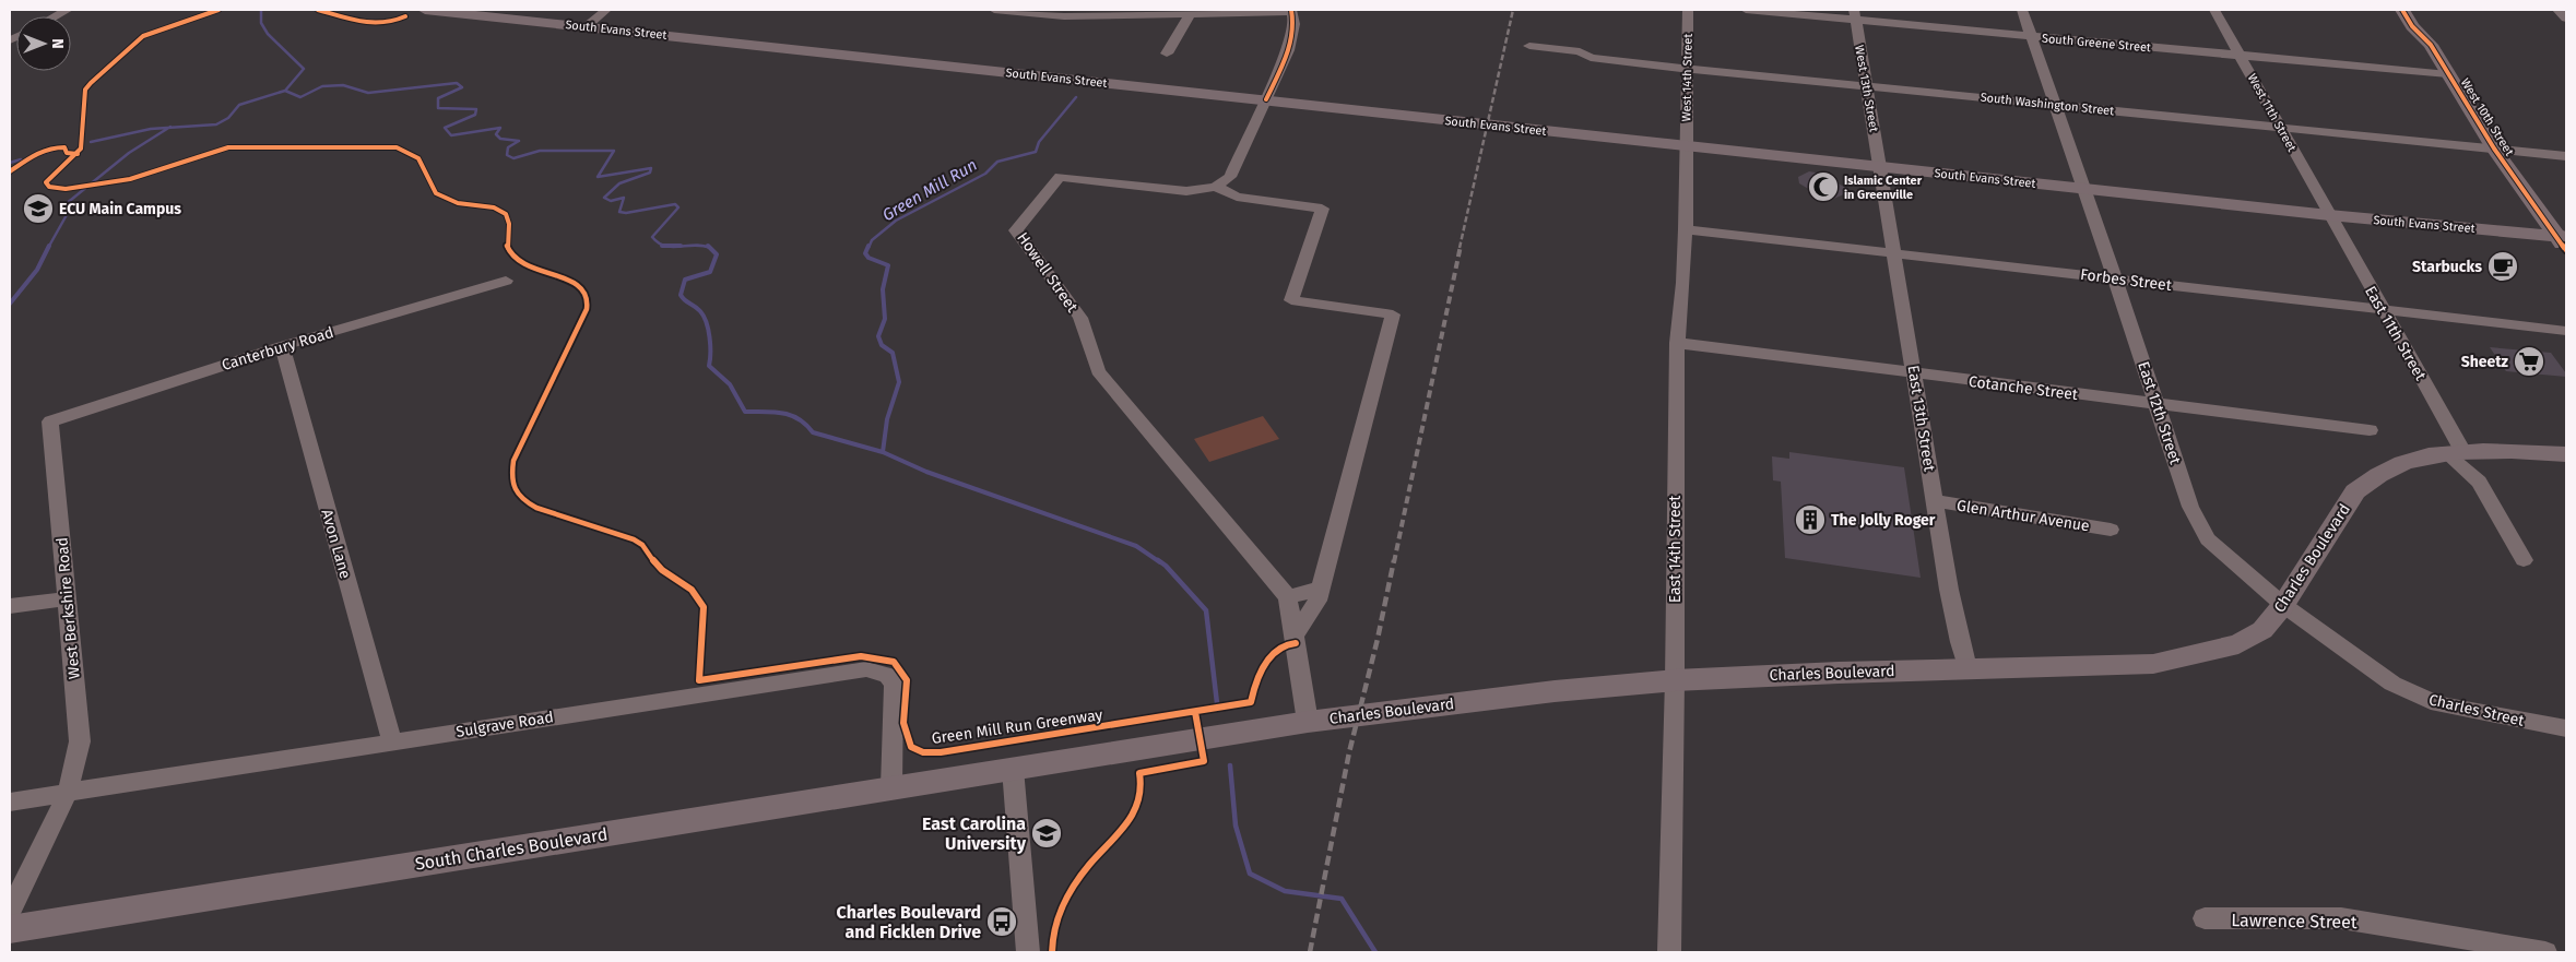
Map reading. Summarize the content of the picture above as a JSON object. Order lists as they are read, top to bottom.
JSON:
{
  "streets": {
    "main road": [
      "South Evans Street",
      "West 10th Street",
      "Charles Boulevard",
      "South Charles Boulevard"
    ],
    "street": [
      "South Greene Street",
      "West 14th Street",
      "West 13th Street",
      "South Washington Street",
      "West 11th Street",
      "Howell Street",
      "Forbes Street",
      "East 11th Street",
      "Canterbury Road",
      "Cotanche Street",
      "East 12th Street",
      "East 13th Street",
      "Glen Arthur Avenue",
      "Avon Lane",
      "East 14th Street",
      "West Berkshire Road",
      "Charles Street",
      "Sulgrave Road",
      "Lawrence Street"
    ],
    "cycle path": ["Green Mill Run Greenway"]
  },
  "crossings": [
    ["South Evans Street", "West 14th Street"],
    ["South Evans Street", "West 13th Street"],
    ["South Evans Street", "West 11th Street"],
    ["South Evans Street", "West 10th Street"],
    ["South Evans Street", "East 11th Street"],
    ["South Evans Street", "East 12th Street"],
    ["South Evans Street", "East 13th Street"],
    ["South Evans Street", "East 14th Street"],
    ["South Greene Street", "West 13th Street"],
    ["South Greene Street", "West 11th Street"],
    ["South Greene Street", "West 10th Street"],
    ["South Greene Street", "East 12th Street"],
    ["West 14th Street", "South Washington Street"],
    ["West 14th Street", "East 14th Street"],
    ["West 13th Street", "South Washington Street"],
    ["West 13th Street", "East 13th Street"],
    ["South Washington Street", "West 11th Street"],
    ["South Washington Street", "West 10th Street"],
    ["South Washington Street", "East 12th Street"],
    ["West 11th Street", "East 11th Street"],
    ["Forbes Street", "East 11th Street"],
    ["Forbes Street", "East 12th Street"],
    ["Forbes Street", "East 13th Street"],
    ["Forbes Street", "East 14th Street"],
    ["East 11th Street", "Charles Boulevard"],
    ["Canterbury Road", "Avon Lane"],
    ["Canterbury Road", "West Berkshire Road"],
    ["Cotanche Street", "East 12th Street"],
    ["Cotanche Street", "East 13th Street"],
    ["Cotanche Street", "East 14th Street"],
    ["East 12th Street", "Charles Boulevard"],
    ["East 12th Street", "Charles Street"],
    ["East 13th Street", "Glen Arthur Avenue"],
    ["East 13th Street", "Charles Boulevard"],
    ["Avon Lane", "Sulgrave Road"],
    ["East 14th Street", "Charles Boulevard"],
    ["Charles Boulevard", "Charles Street"],
    ["Charles Boulevard", "South Charles Boulevard"],
    ["West Berkshire Road", "Sulgrave Road"],
    ["Sulgrave Road", "South Charles Boulevard"]
  ],
  "water": ["Green Mill Run"],
  "places": {
    "mosque": ["Islamic Center in Greenville"],
    "school or university": ["ECU Main Campus", "East Carolina University"],
    "cafe": ["Starbucks"],
    "supermarket": ["Sheetz"],
    "building": ["The Jolly Roger"],
    "bus stop": ["Charles Boulevard and Ficklen Drive"]
  },
  "north": "right"
}
